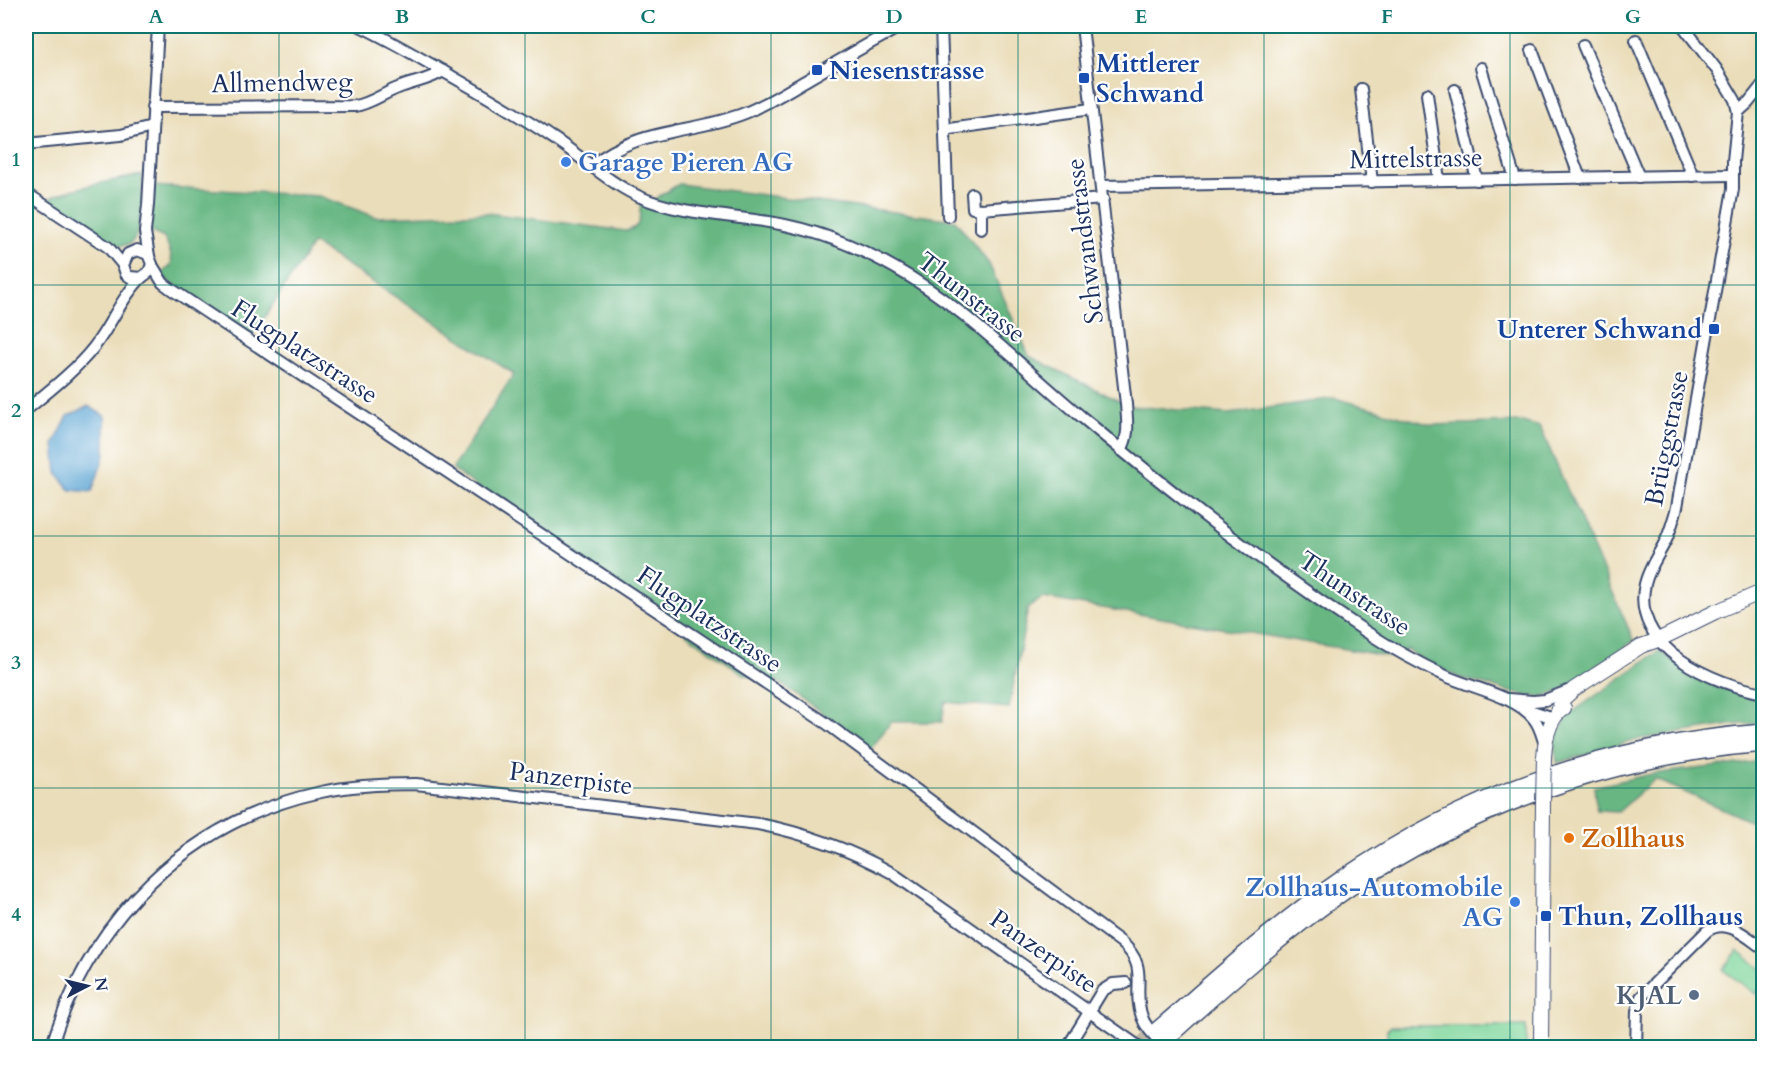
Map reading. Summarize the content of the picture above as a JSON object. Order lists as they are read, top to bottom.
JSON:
{
  "streets": {
    "street": [
      "Allmendweg",
      "Mittelstrasse",
      "Schwandstrasse",
      "Thunstrasse",
      "Flugplatzstrasse",
      "Brüggstrasse",
      "Panzerpiste"
    ]
  },
  "crossings": [
    ["Allmendweg", "Thunstrasse"],
    ["Mittelstrasse", "Schwandstrasse"],
    ["Mittelstrasse", "Brüggstrasse"],
    ["Schwandstrasse", "Thunstrasse"]
  ],
  "places": {
    "transit": [
      "Niesenstrasse",
      "Mittlerer Schwand",
      "Unterer Schwand",
      "Thun, Zollhaus"
    ],
    "other": [
      "Garage Pieren AG",
      "Zollhaus",
      "Zollhaus-Automobile AG",
      "KJAL"
    ]
  },
  "north": "right",
  "grid": {
    "columns": [
      "A",
      "B",
      "C",
      "D",
      "E",
      "F",
      "G"
    ],
    "rows": [
      "1",
      "2",
      "3",
      "4"
    ]
  }
}
